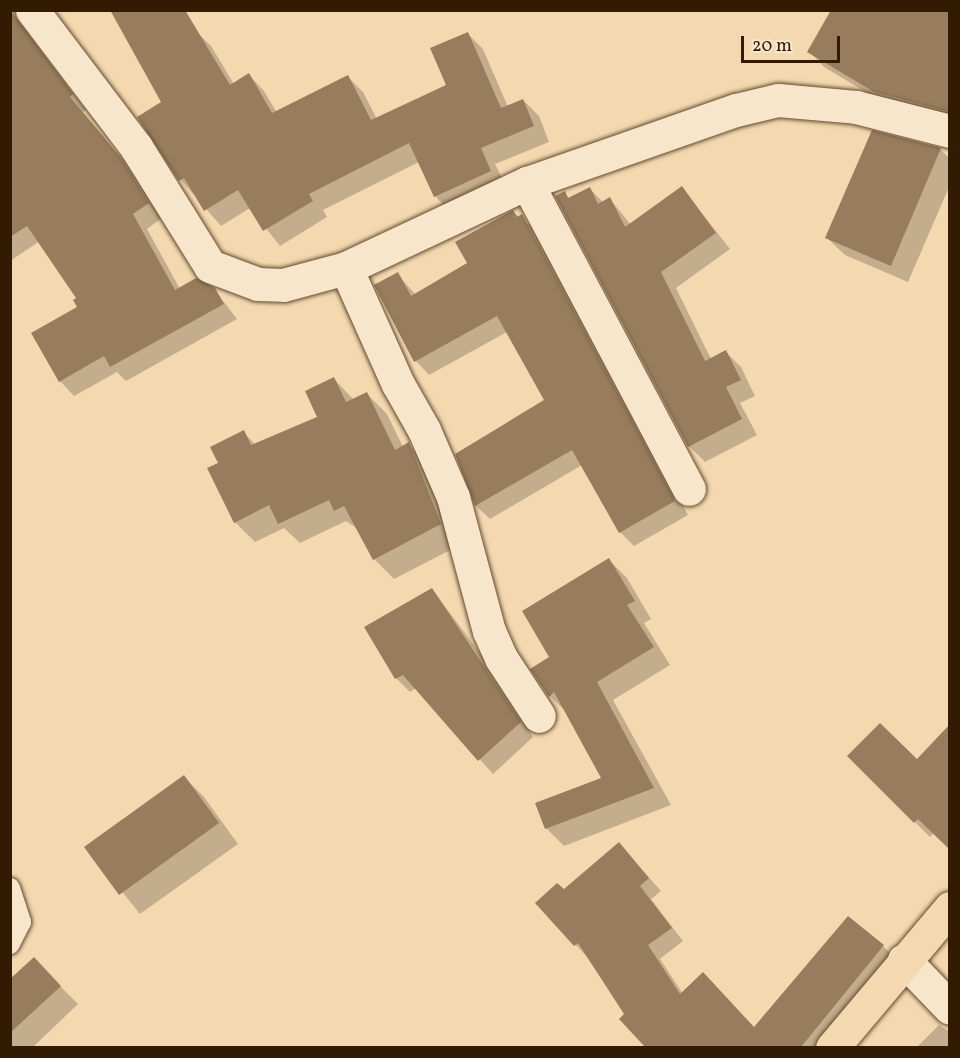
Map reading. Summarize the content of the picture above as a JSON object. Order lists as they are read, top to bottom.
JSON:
{
  "scale_bar": "20 m"
}
